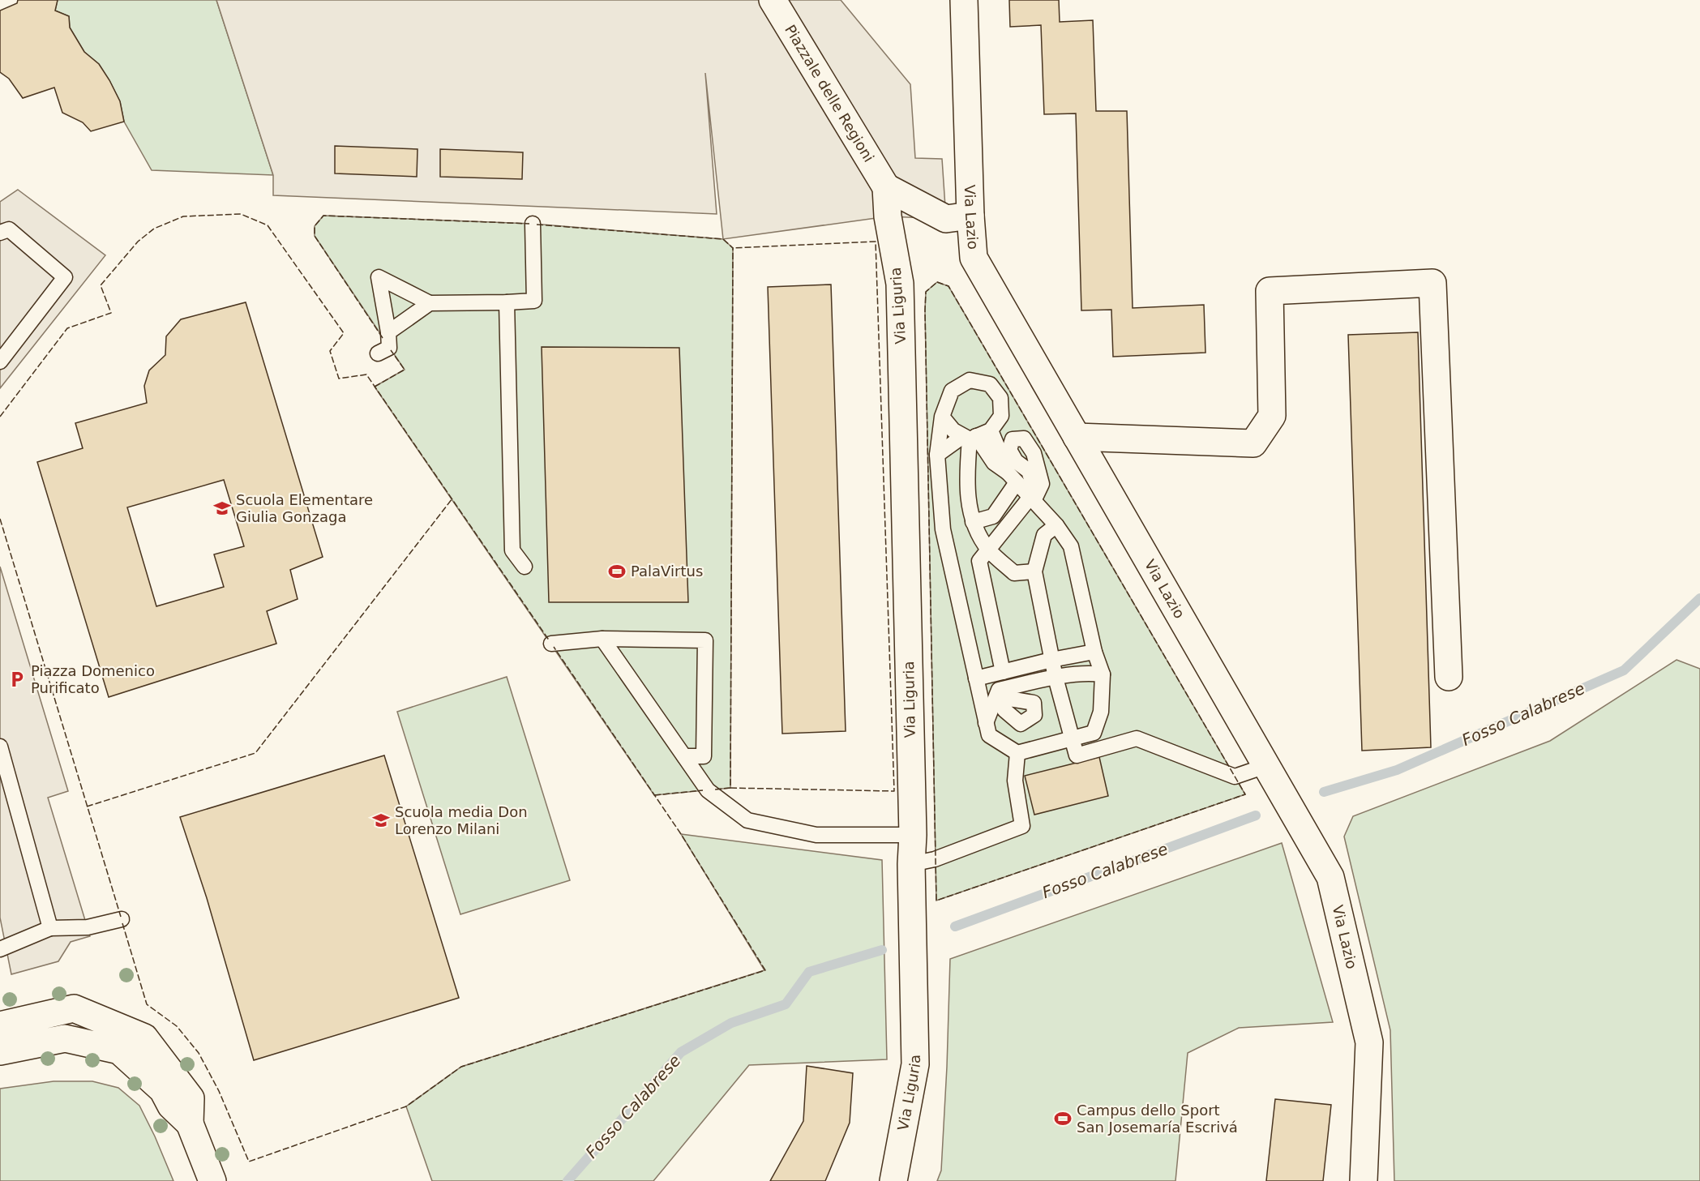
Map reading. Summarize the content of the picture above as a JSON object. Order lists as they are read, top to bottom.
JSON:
{
  "streets": {
    "street": ["Piazzale delle Regioni", "Via Lazio", "Via Liguria"]
  },
  "crossings": [
    ["Piazzale delle Regioni", "Via Liguria"]
  ],
  "water": ["Fosso Calabrese"],
  "places": {
    "school or university": ["Scuola Elementare Giulia Gonzaga", "Scuola media Don Lorenzo Milani"],
    "sports": ["PalaVirtus", "Campus dello Sport San Josemaría Escrivá"],
    "parking": ["Piazza Domenico Purificato"]
  }
}
